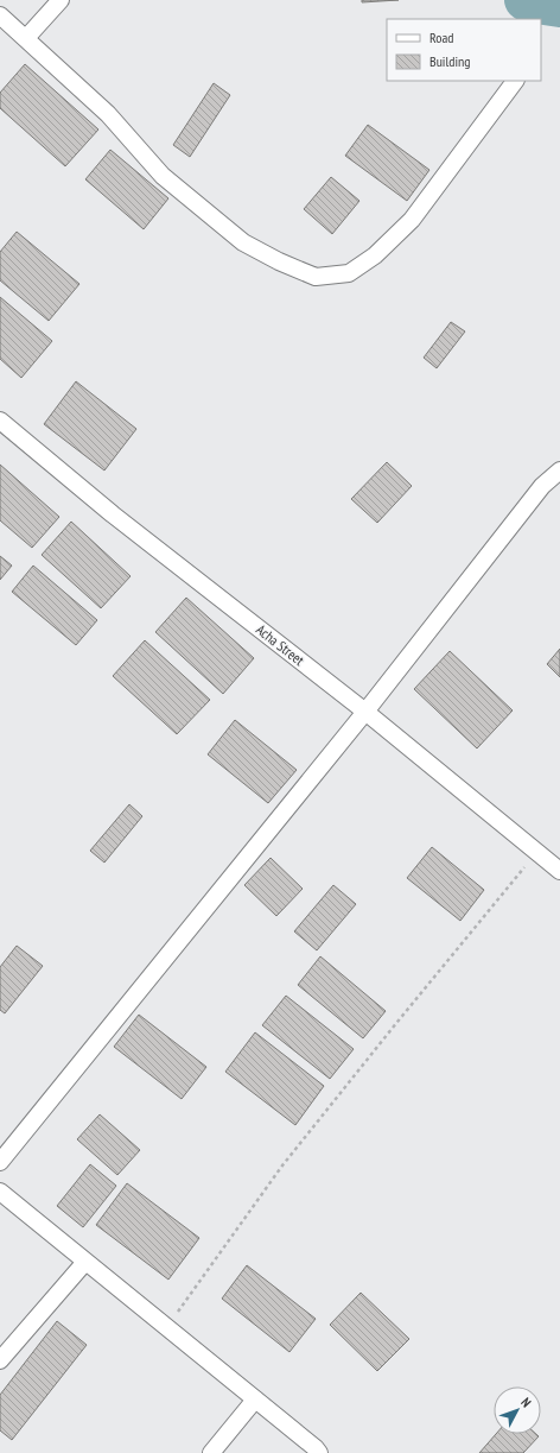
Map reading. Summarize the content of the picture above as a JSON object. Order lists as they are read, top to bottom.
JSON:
{
  "streets": {
    "street": ["Acha Street"]
  },
  "legend": ["Road", "Building"],
  "north": "top right"
}
